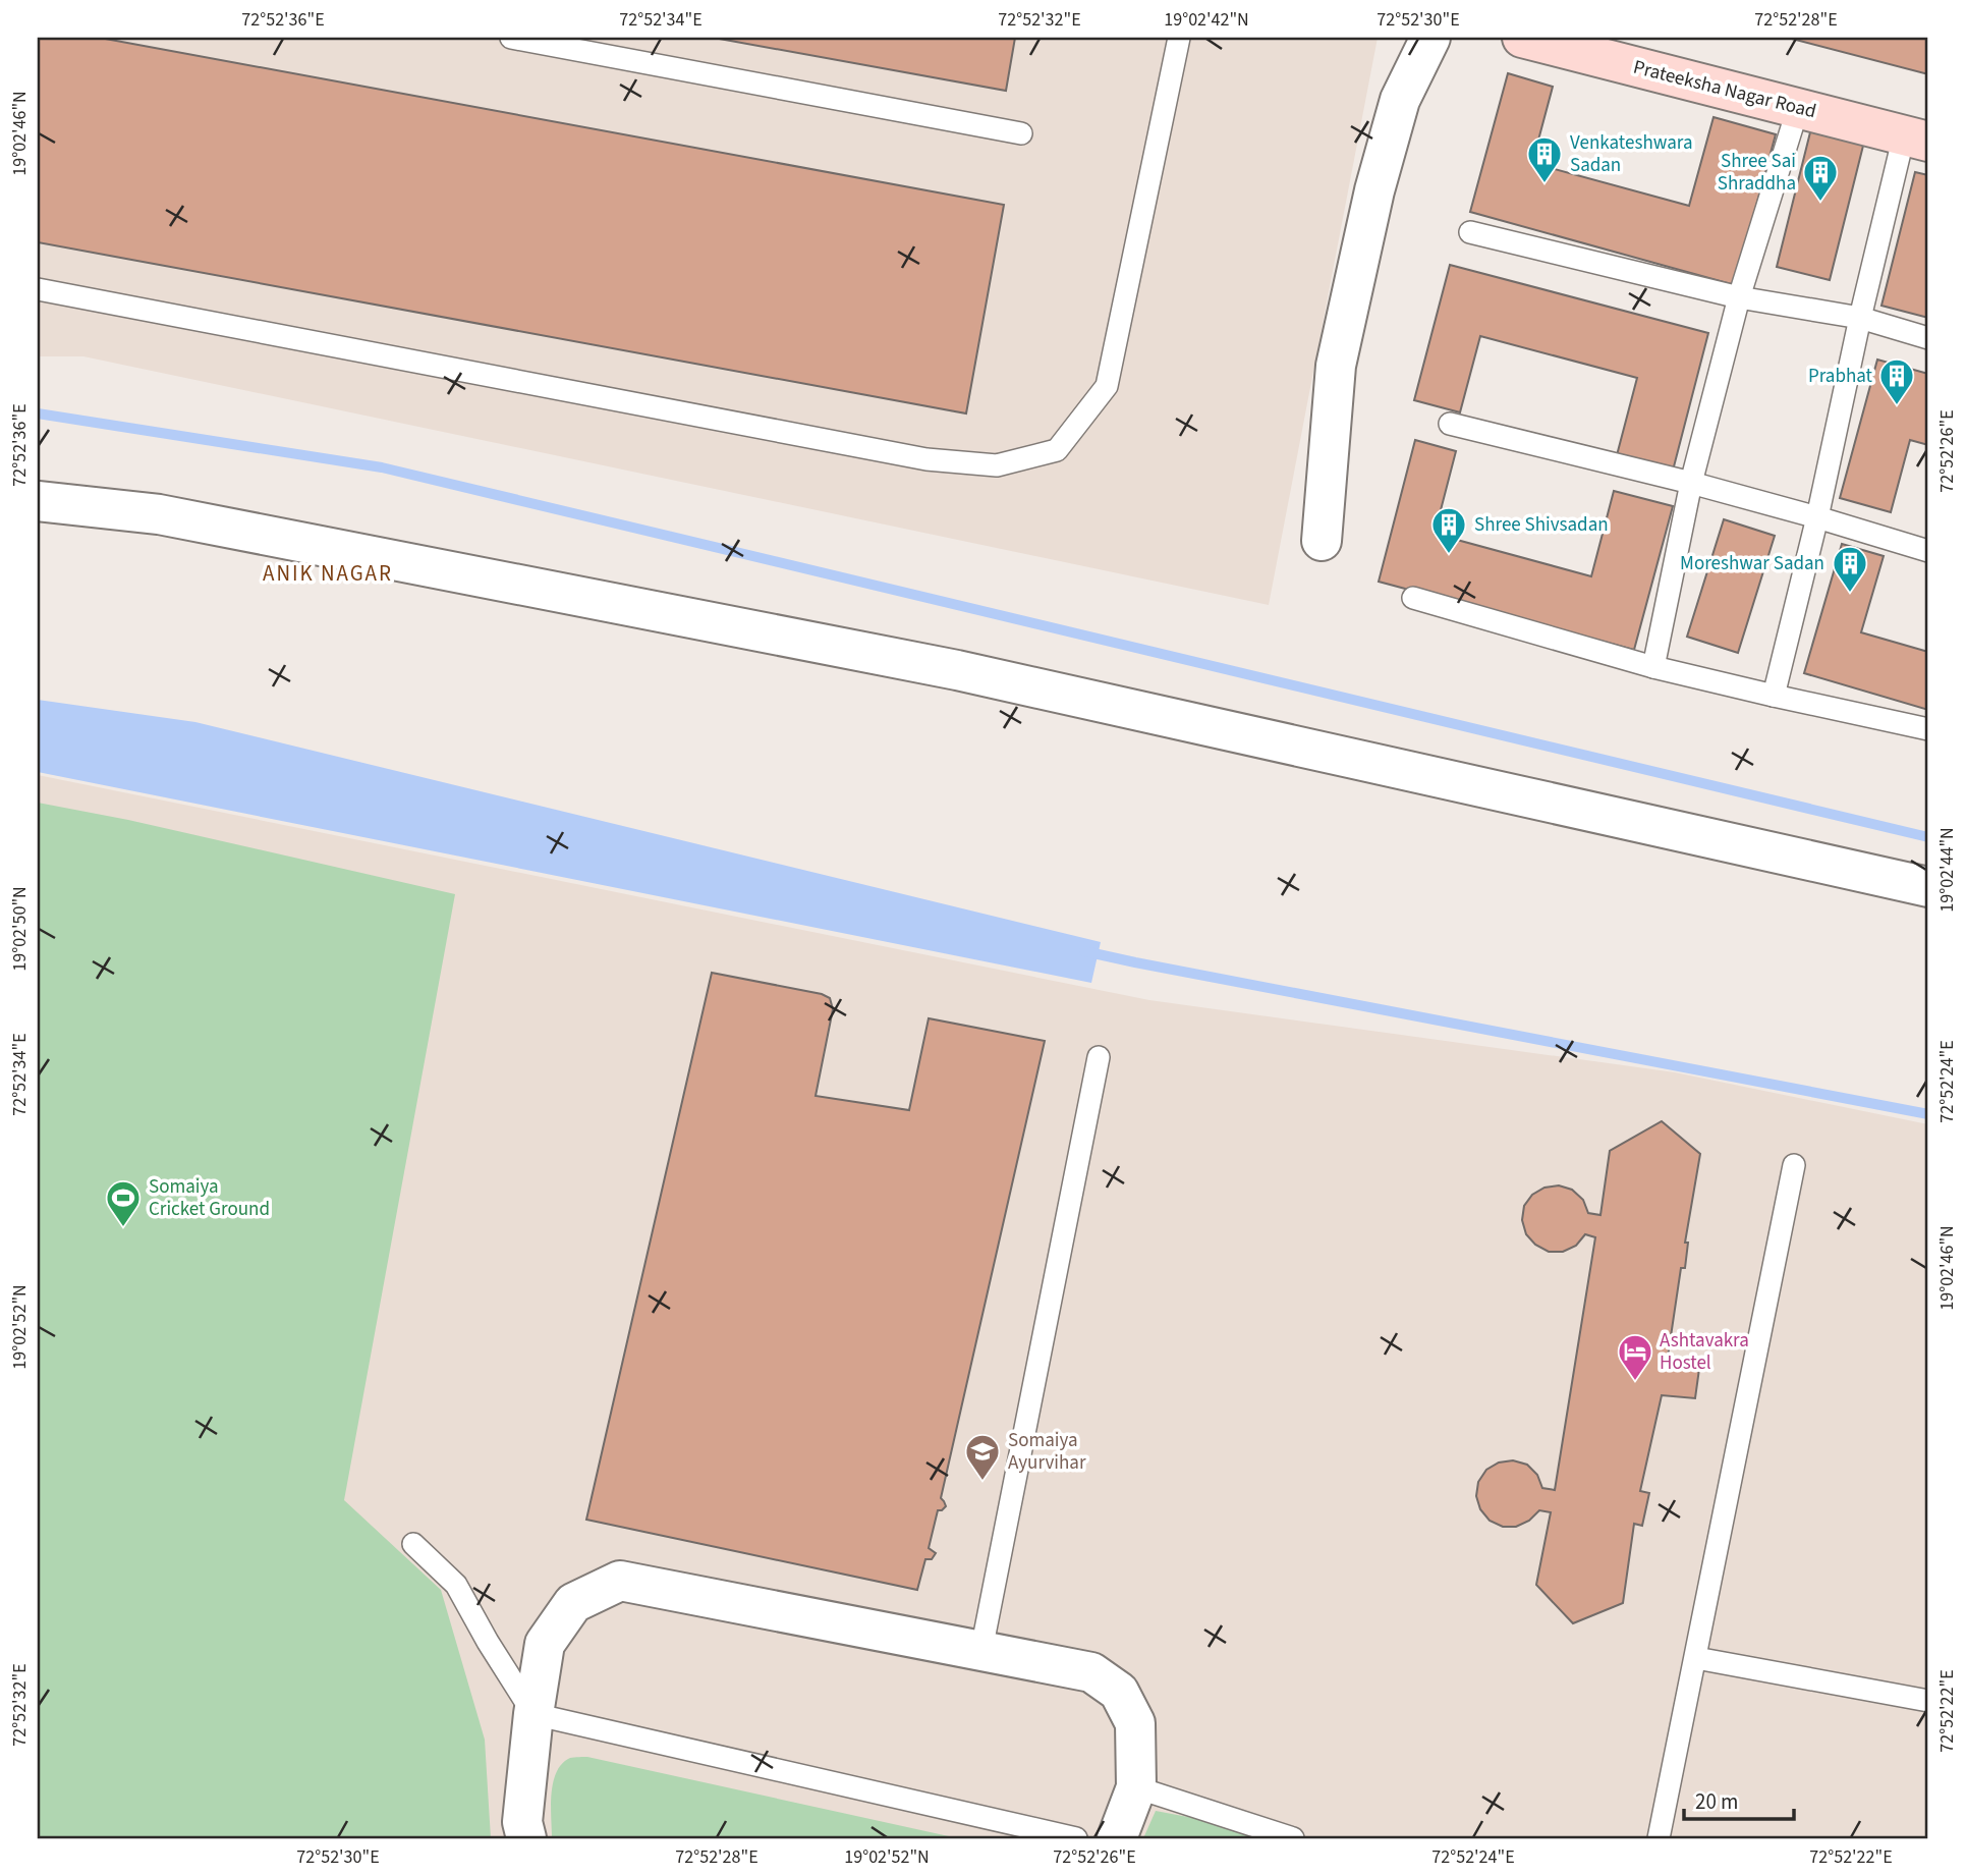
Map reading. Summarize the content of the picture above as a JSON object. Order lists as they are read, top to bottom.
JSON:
{
  "streets": {
    "street": ["Prateeksha Nagar Road"]
  },
  "districts": ["ANIK NAGAR"],
  "places": {
    "building": [
      "Venkateshwara Sadan",
      "Shree Sai Shraddha",
      "Prabhat",
      "Shree Shivsadan",
      "Moreshwar Sadan"
    ],
    "sports": ["Somaiya Cricket Ground"],
    "hotel": ["Ashtavakra Hostel"],
    "school or university": ["Somaiya Ayurvihar"]
  },
  "scale_bar": "20 m",
  "coordinates": [
    "72°52'36\"E",
    "72°52'34\"E",
    "72°52'32\"E",
    "19°02'42\"N",
    "72°52'30\"E",
    "72°52'28\"E",
    "19°02'46\"N",
    "72°52'26\"E",
    "19°02'44\"N",
    "19°02'50\"N",
    "72°52'24\"E",
    "19°02'52\"N",
    "72°52'22\"E"
  ]
}
